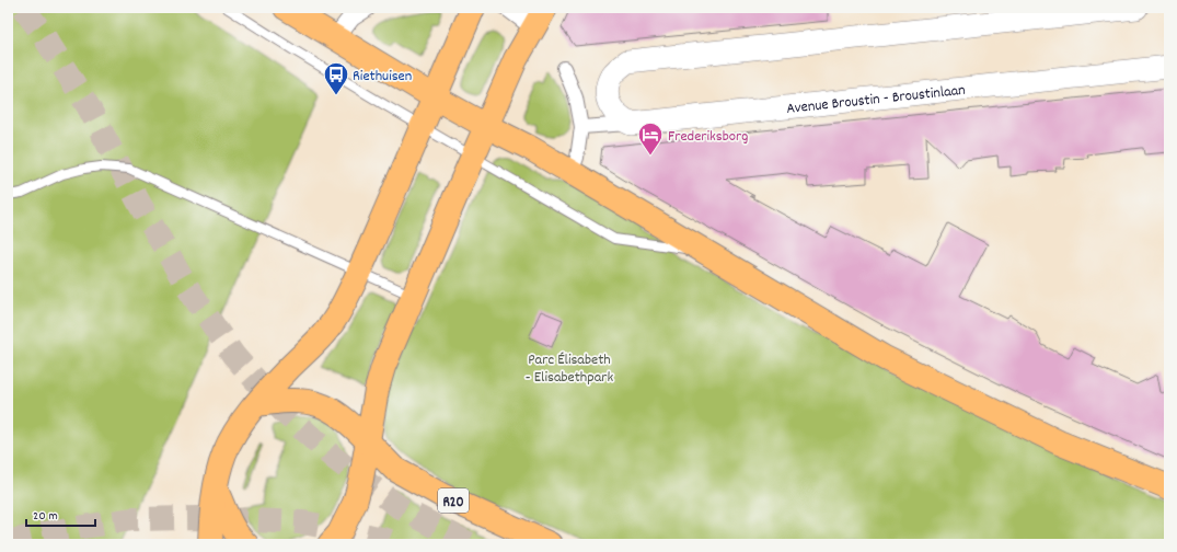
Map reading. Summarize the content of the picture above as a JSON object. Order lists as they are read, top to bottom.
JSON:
{
  "streets": {
    "main road": ["R20"],
    "street": ["Avenue Broustin - Broustinlaan"]
  },
  "parks": ["Parc Élisabeth - Elisabethpark"],
  "places": {
    "bus stop": ["Riethuisen"],
    "hotel": ["Frederiksborg"]
  },
  "scale_bar": "20 m"
}
